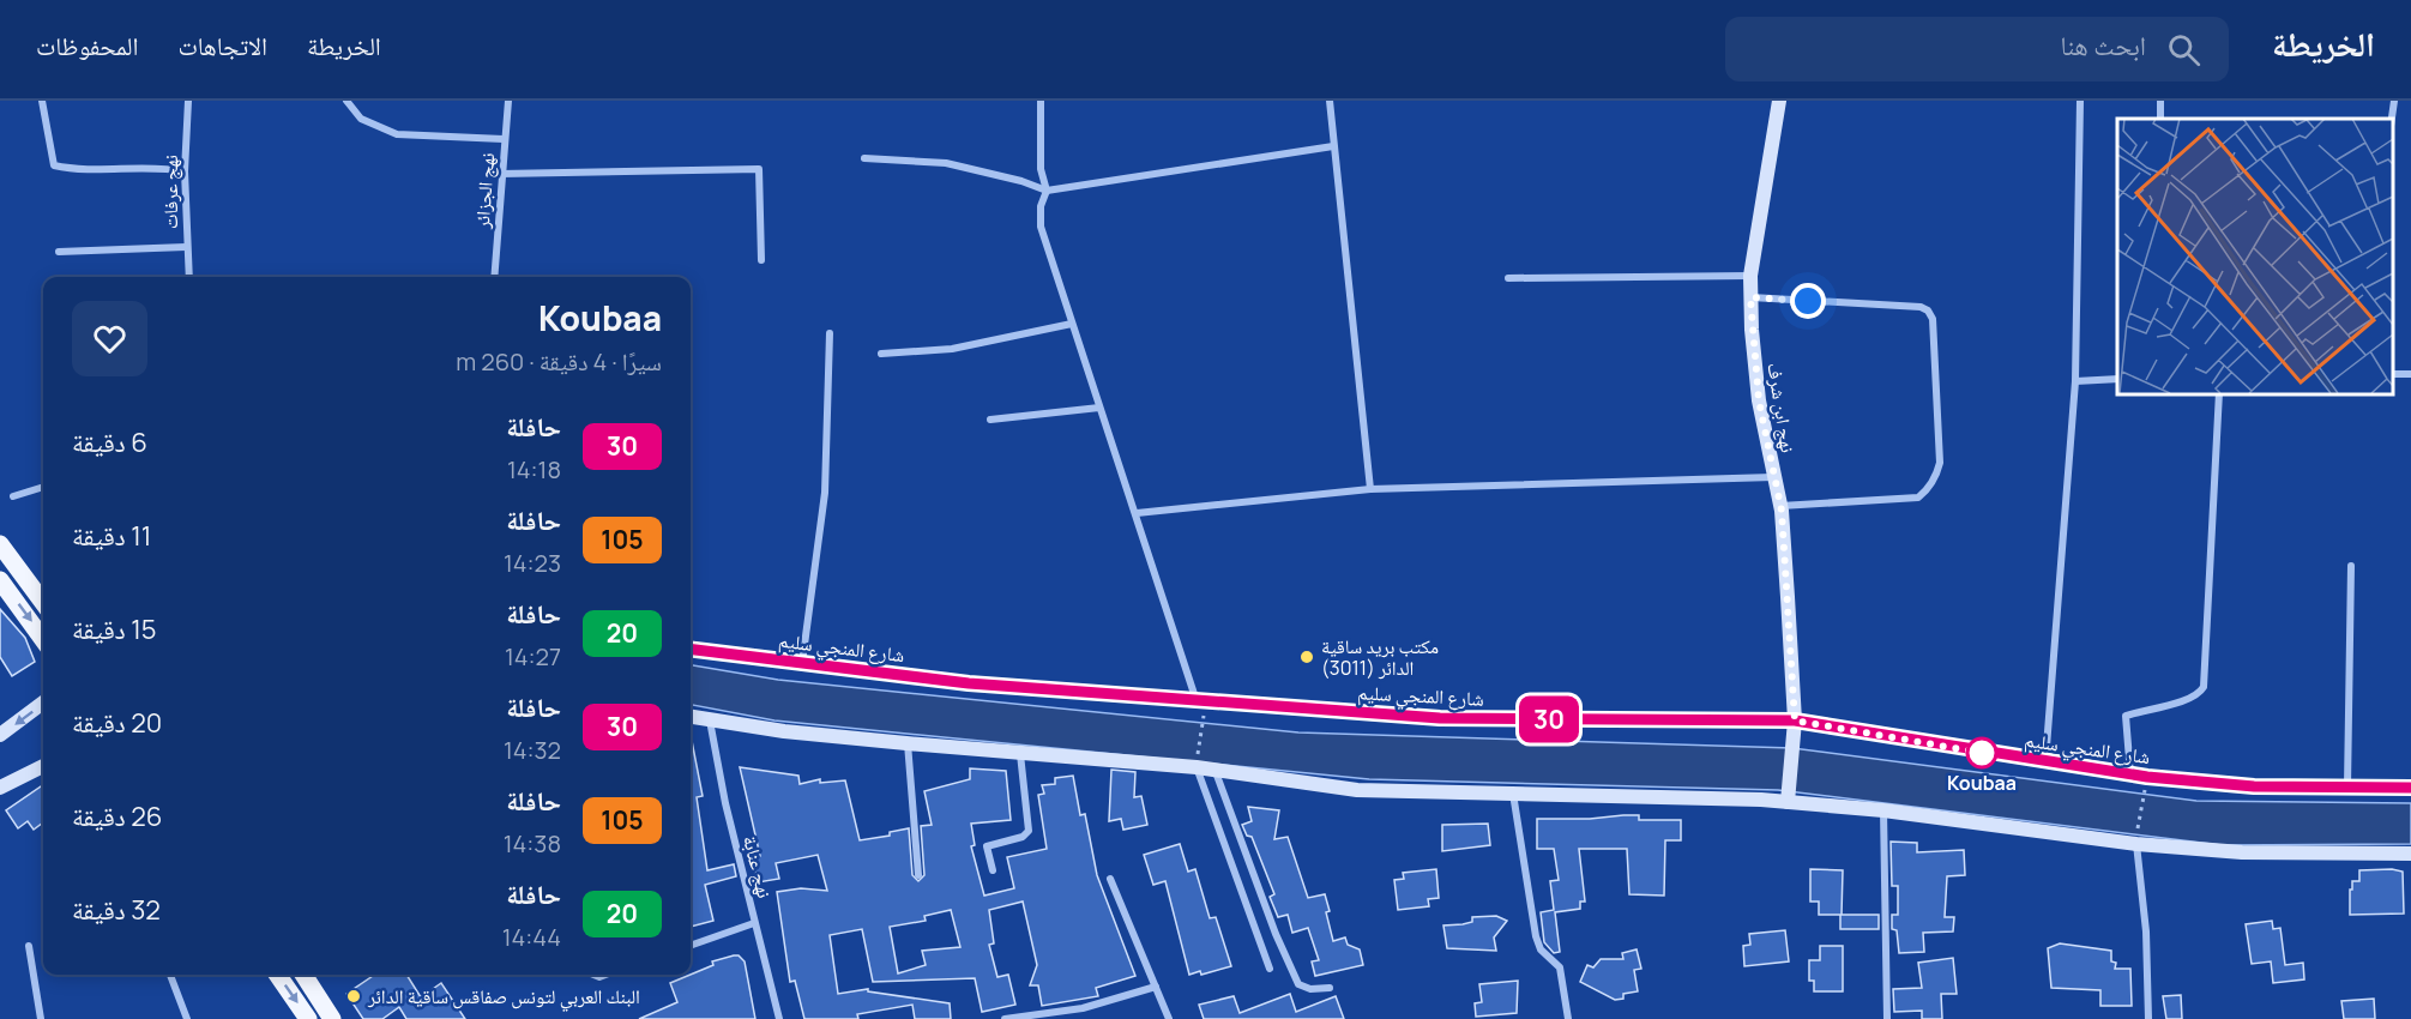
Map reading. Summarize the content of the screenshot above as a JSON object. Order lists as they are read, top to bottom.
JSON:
{
  "streets": {
    "main road": ["نهج ابن شرف", "شارع المنجي سليم"],
    "street": ["نهج الجزائر", "نهج عرفات", "نهج عنابة"]
  },
  "crossings": [
    ["نهج ابن شرف", "شارع المنجي سليم"]
  ],
  "places": ["مكتب بريد ساقية الدائر (3011)", "Koubaa", "البنك العربي لتونس صفاقس ساقية الدائر"],
  "lines": ["bus line 30"],
  "page": {
    "header": "الخريطة",
    "search": "ابحث هنا",
    "nav": ["الخريطة", "الاتجاهات", "المحفوظات"],
    "on_map": "30",
    "heading": ["Koubaa", "سيرًا · 4 دقيقة · 260 m"],
    "list": [
      {
        "mark": "30",
        "name": "حافلة",
        "note": "14:18",
        "value": "6 دقيقة"
      },
      {
        "mark": "105",
        "name": "حافلة",
        "note": "14:23",
        "value": "11 دقيقة"
      },
      {
        "mark": "20",
        "name": "حافلة",
        "note": "14:27",
        "value": "15 دقيقة"
      },
      {
        "mark": "30",
        "name": "حافلة",
        "note": "14:32",
        "value": "20 دقيقة"
      },
      {
        "mark": "105",
        "name": "حافلة",
        "note": "14:38",
        "value": "26 دقيقة"
      },
      {
        "mark": "20",
        "name": "حافلة",
        "note": "14:44",
        "value": "32 دقيقة"
      }
    ]
  }
}
